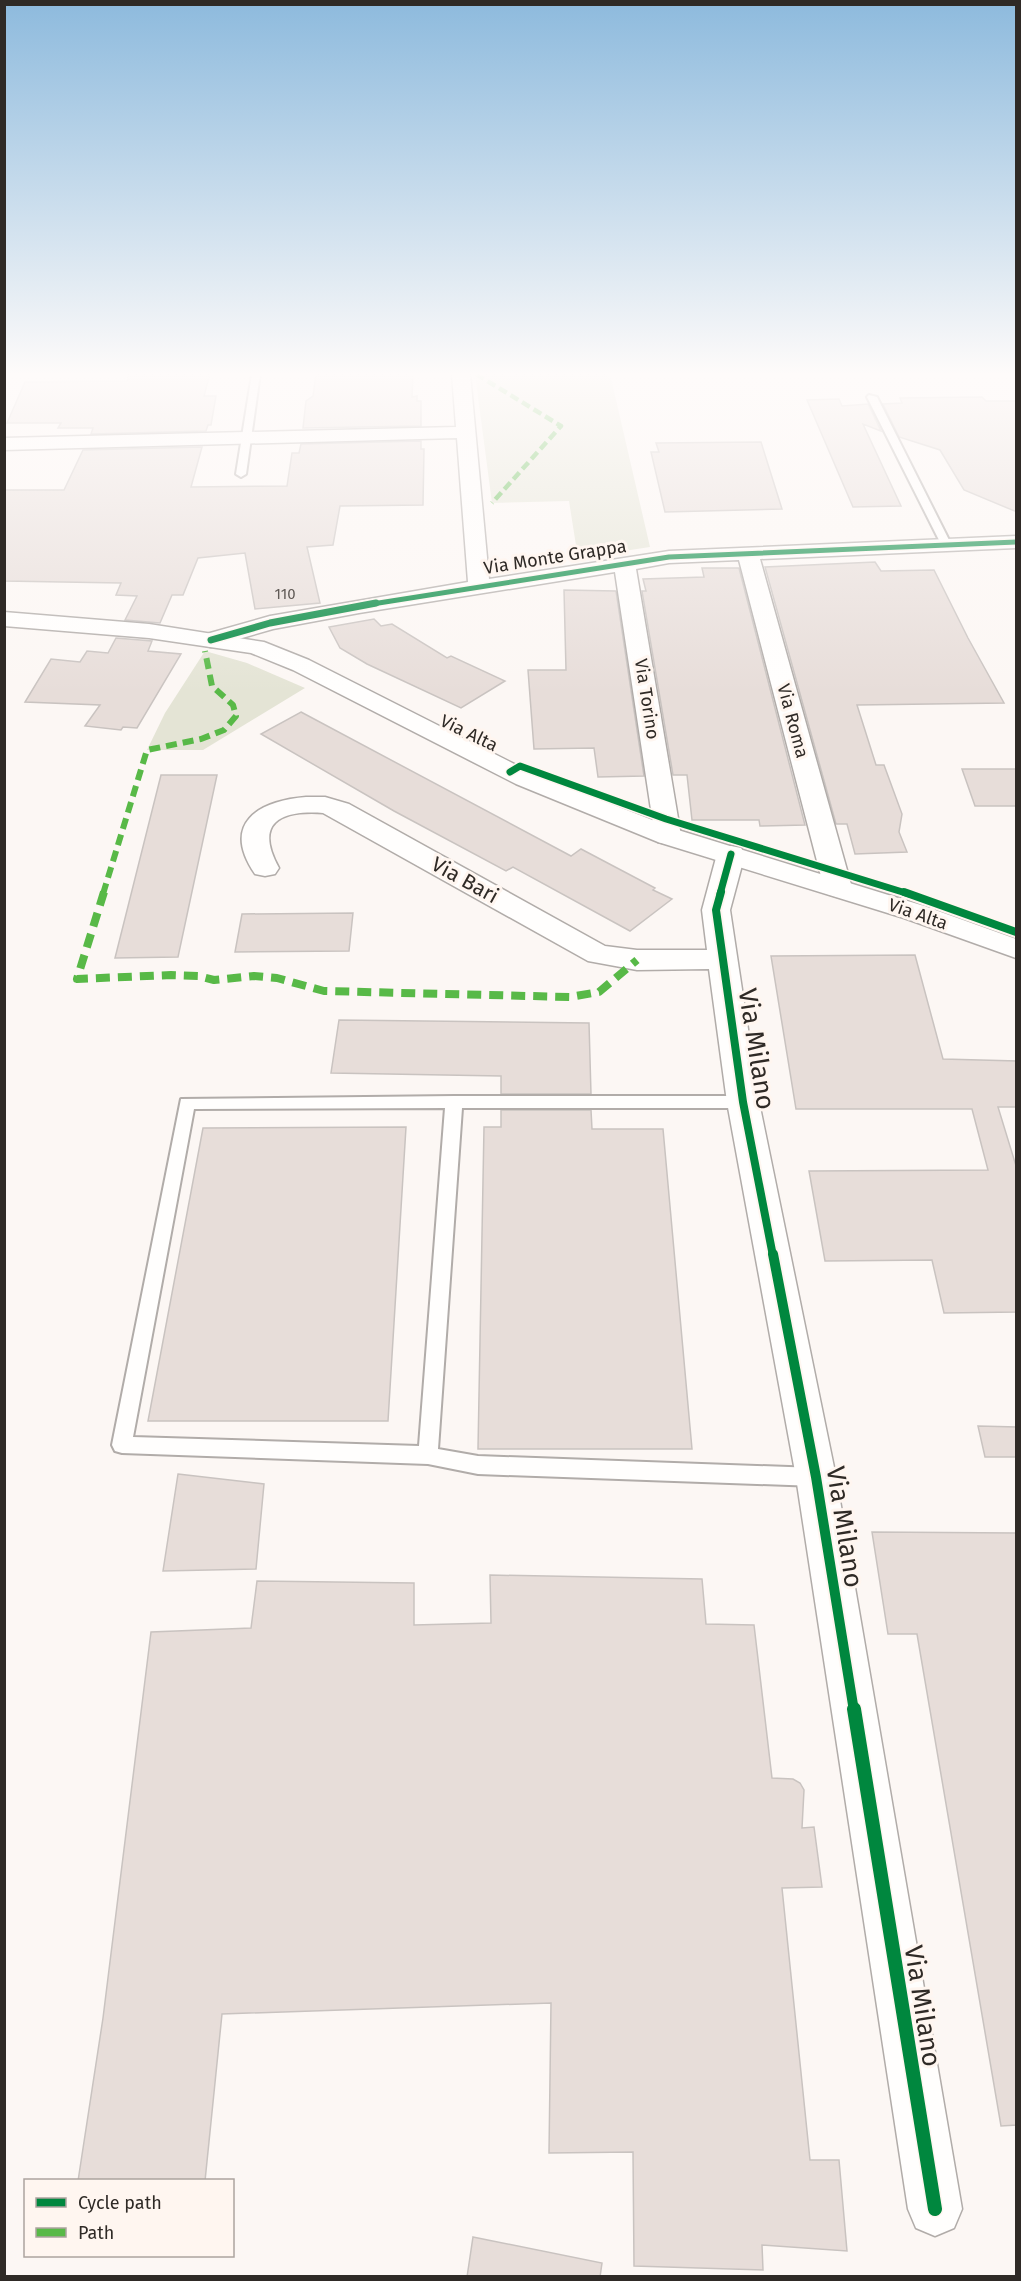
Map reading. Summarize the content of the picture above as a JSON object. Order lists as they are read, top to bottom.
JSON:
{
  "streets": {
    "street": [
      "Via Monte Grappa",
      "Via Torino",
      "Via Roma",
      "Via Alta",
      "Via Bari",
      "Via Milano"
    ]
  },
  "crossings": [
    ["Via Monte Grappa", "Via Torino"],
    ["Via Monte Grappa", "Via Roma"],
    ["Via Monte Grappa", "Via Alta"],
    ["Via Torino", "Via Alta"],
    ["Via Roma", "Via Alta"],
    ["Via Alta", "Via Milano"],
    ["Via Bari", "Via Milano"]
  ],
  "house_numbers": ["110"],
  "legend": ["Cycle path", "Path"]
}
